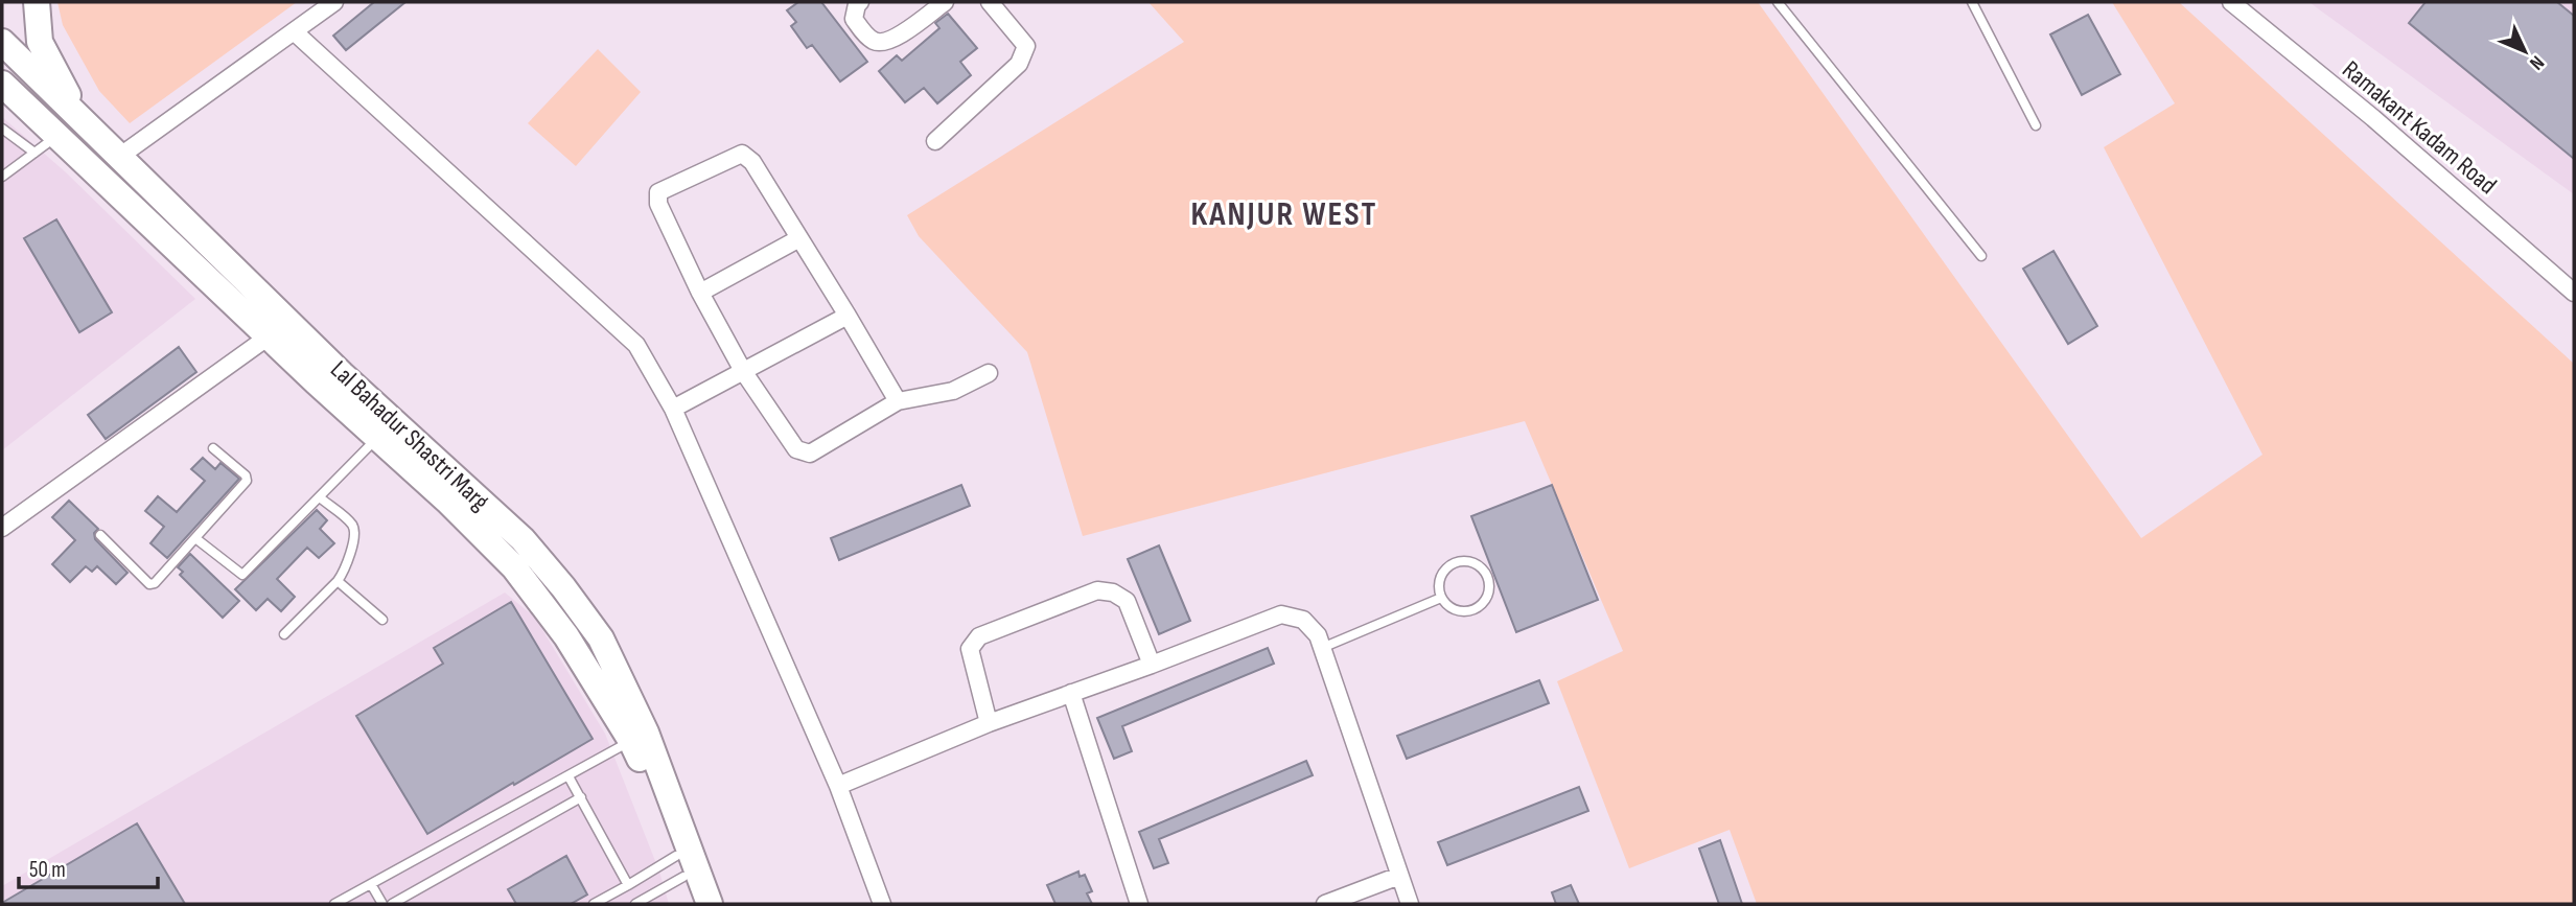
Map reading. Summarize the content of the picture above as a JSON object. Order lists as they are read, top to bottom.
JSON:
{
  "streets": {
    "main road": ["Lal Bahadur Shastri Marg"],
    "street": ["Ramakant Kadam Road"]
  },
  "districts": ["KANJUR WEST"],
  "scale_bar": "50 m",
  "north": "bottom right"
}
